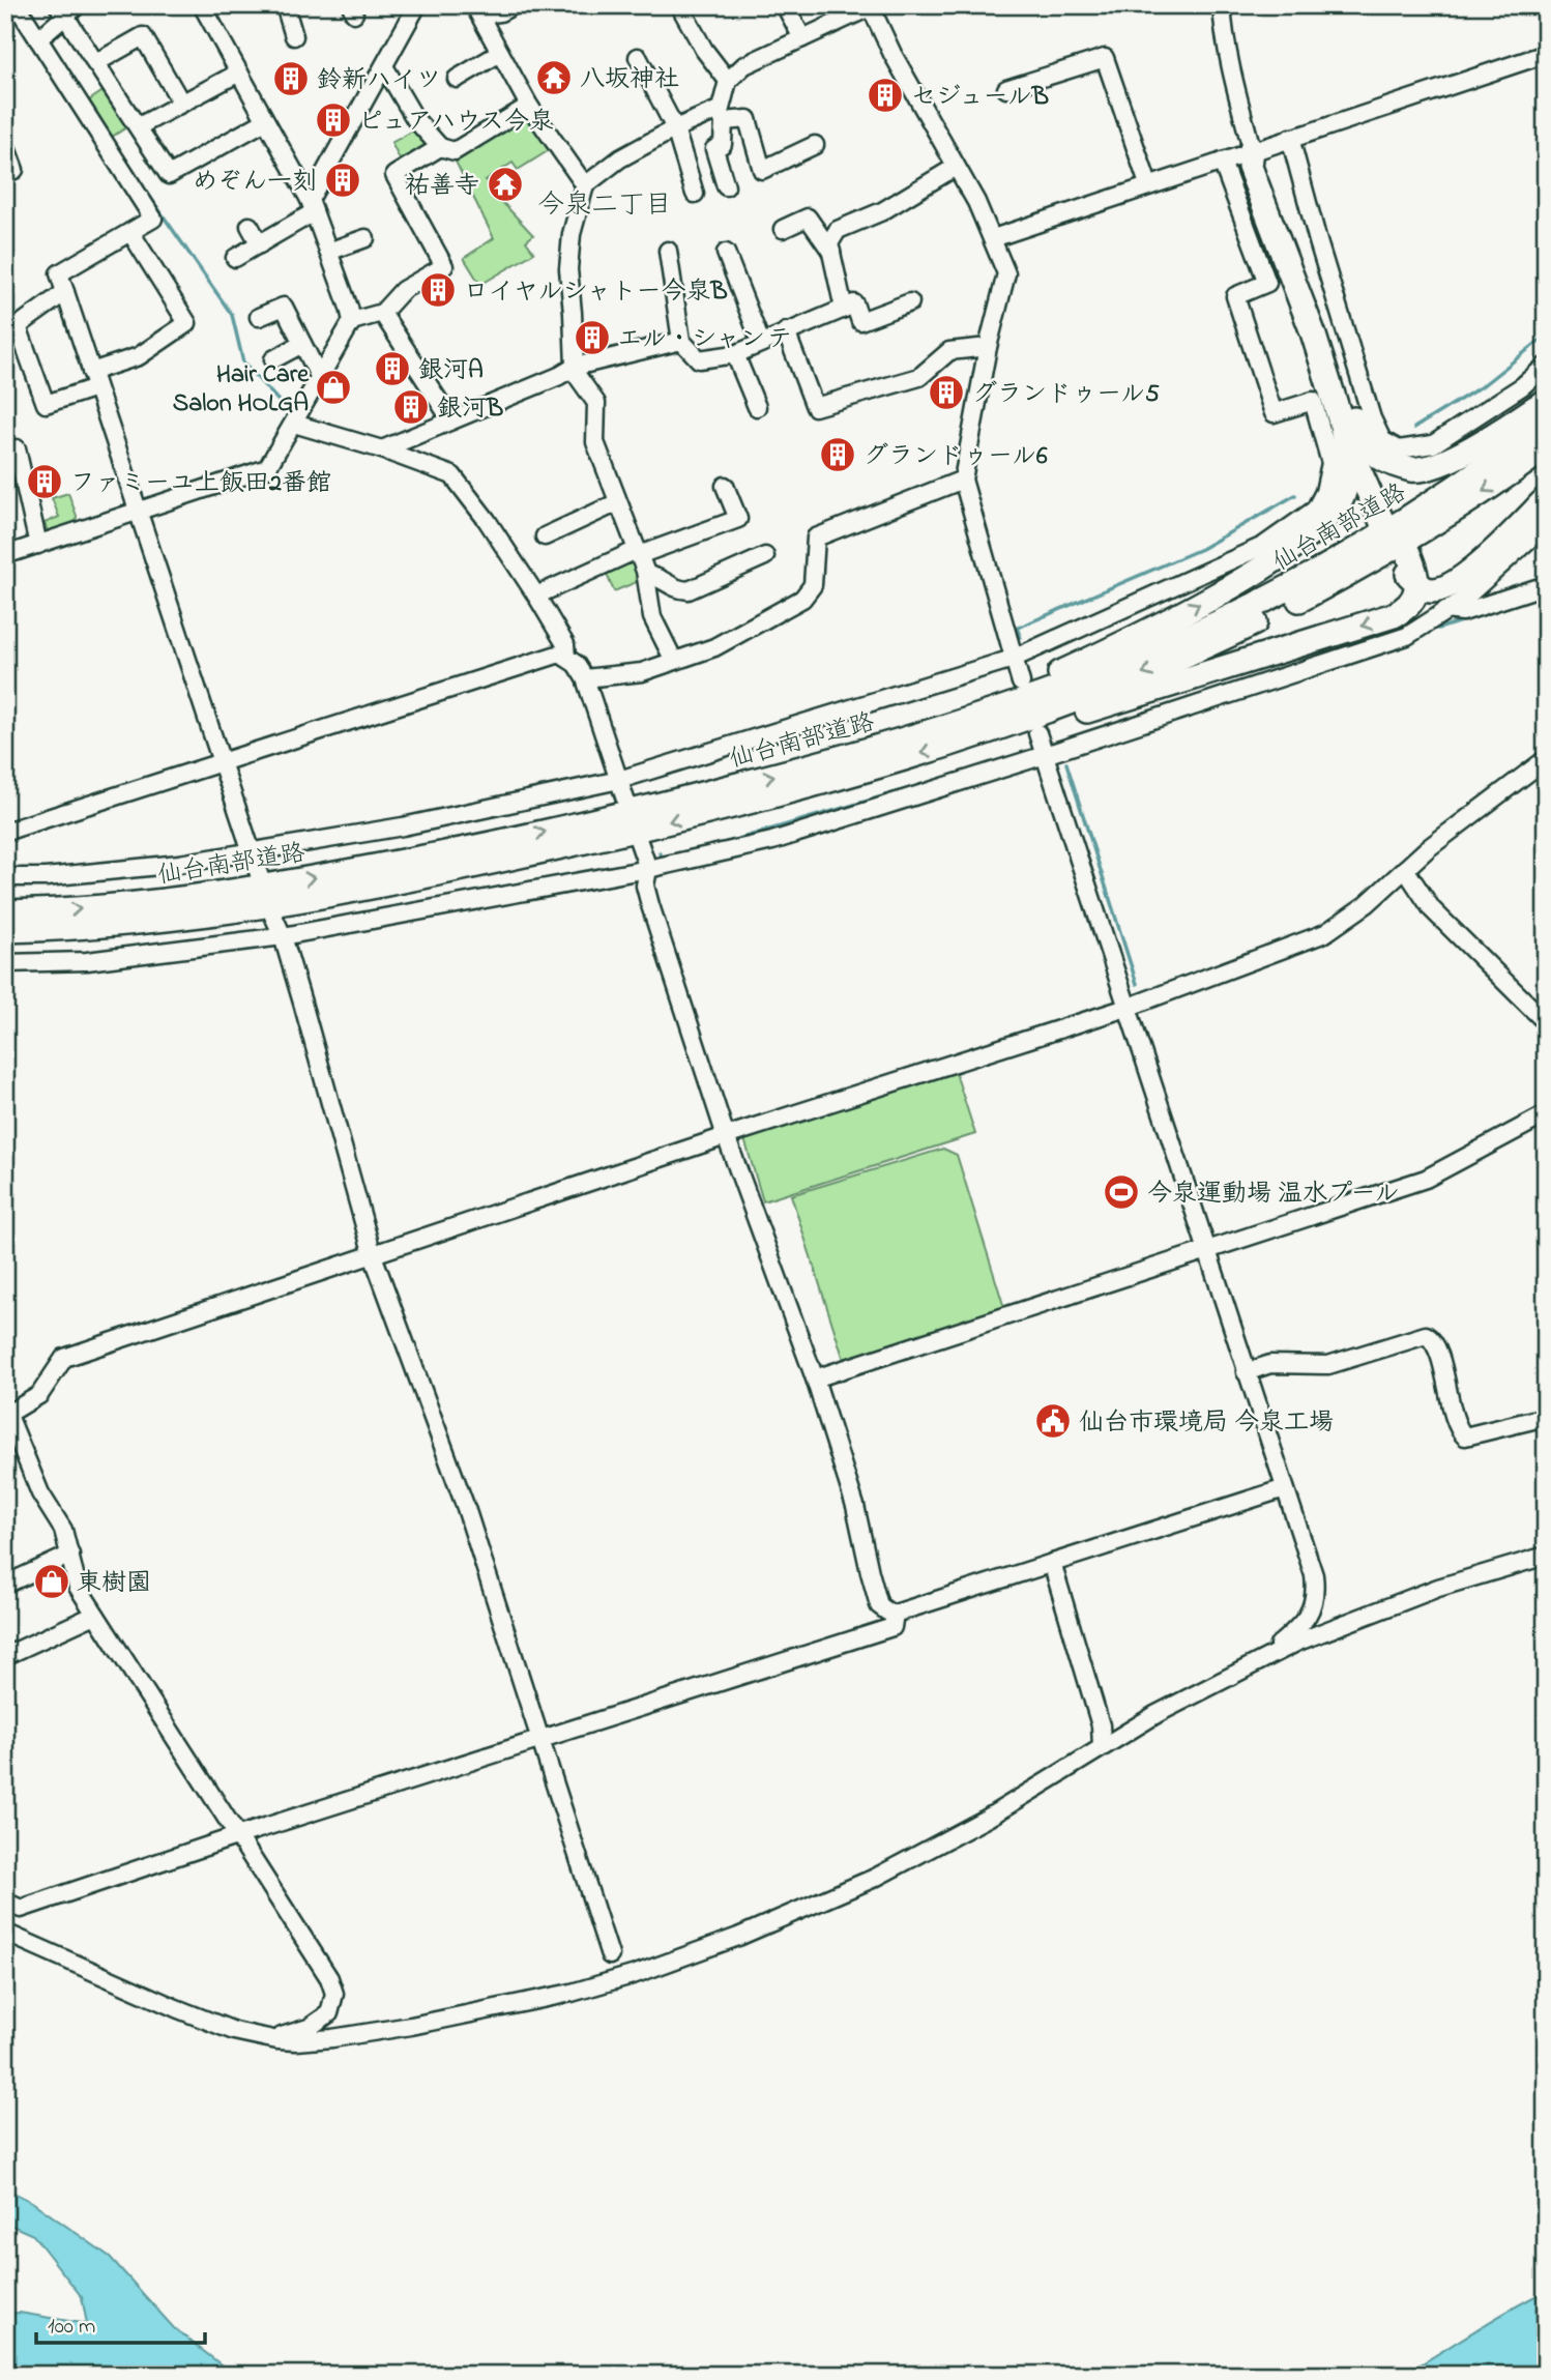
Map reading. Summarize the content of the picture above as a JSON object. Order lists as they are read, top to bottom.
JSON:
{
  "streets": {
    "highway": ["仙台南部道路"]
  },
  "districts": ["今泉二丁目"],
  "places": {
    "temple": ["八坂神社", "祐善寺"],
    "building": [
      "鈴新ハイツ",
      "セジュールB",
      "ピュアハウス今泉",
      "めぞん一刻",
      "ロイヤルシャトー今泉B",
      "エル・シャンテ",
      "銀河A",
      "グランドゥール5",
      "銀河B",
      "グランドゥール6",
      "ファミーユ上飯田2番館"
    ],
    "shop": ["Hair Care Salon HOLGA", "東樹園"],
    "sports": ["今泉運動場 温水プール"],
    "public building": ["仙台市環境局 今泉工場"]
  },
  "scale_bar": "100 m"
}
